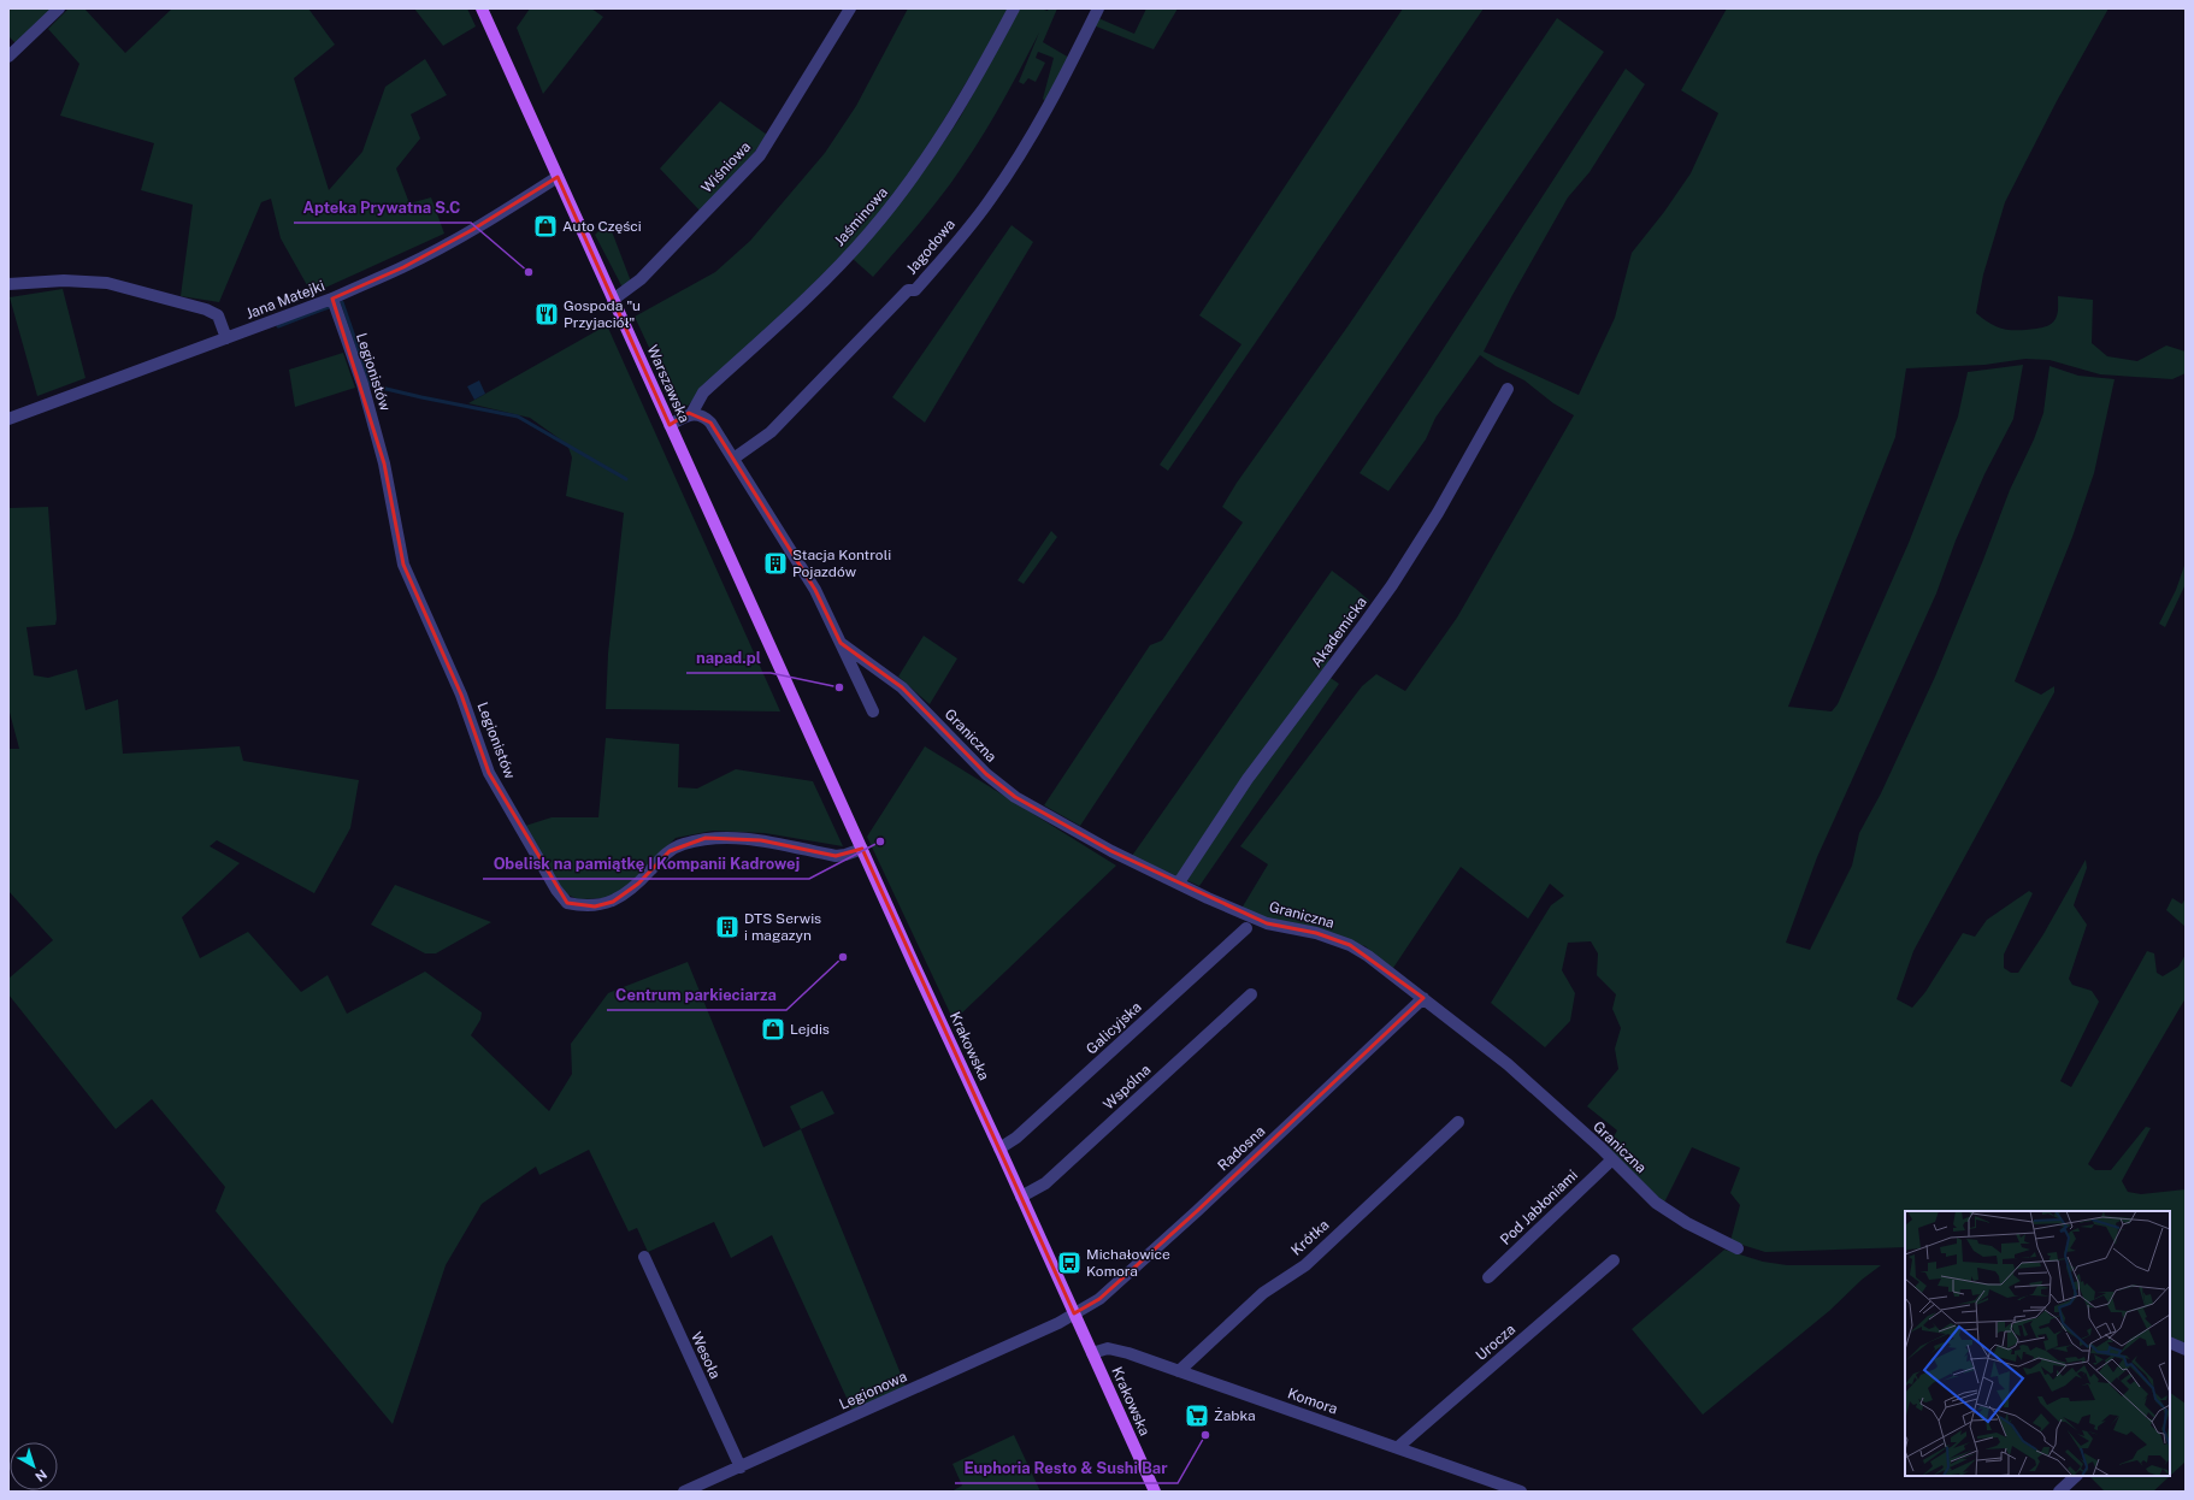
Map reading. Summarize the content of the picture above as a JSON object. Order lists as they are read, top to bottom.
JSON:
{
  "streets": {
    "main road": ["Warszawska", "Krakowska"],
    "street": [
      "Wiśniowa",
      "Jaśminowa",
      "Jagodowa",
      "Jana Matejki",
      "Legionistów",
      "Akademicka",
      "Graniczna",
      "Galicyjska",
      "Wspólna",
      "Radosna",
      "Pod Jabłoniami",
      "Krótka",
      "Urocza",
      "Wesoła",
      "Legionowa",
      "Komora"
    ]
  },
  "crossings": [
    ["Wiśniowa", "Warszawska"],
    ["Jaśminowa", "Graniczna"],
    ["Jagodowa", "Graniczna"],
    ["Jana Matejki", "Legionistów"],
    ["Jana Matejki", "Warszawska"],
    ["Legionistów", "Krakowska"],
    ["Warszawska", "Krakowska"],
    ["Akademicka", "Graniczna"],
    ["Graniczna", "Radosna"],
    ["Graniczna", "Pod Jabłoniami"],
    ["Galicyjska", "Krakowska"],
    ["Krakowska", "Wspólna"],
    ["Krakowska", "Radosna"],
    ["Krakowska", "Legionowa"],
    ["Krakowska", "Komora"],
    ["Radosna", "Legionowa"],
    ["Krótka", "Komora"],
    ["Urocza", "Komora"],
    ["Wesoła", "Legionowa"]
  ],
  "places": {
    "shop": ["Auto Części", "Lejdis"],
    "other": [
      "Apteka Prywatna S.C",
      "napad.pl",
      "Obelisk na pamiątkę I Kompanii Kadrowej",
      "Centrum parkieciarza",
      "Euphoria Resto & Sushi Bar"
    ],
    "restaurant": ["Gospoda \"u Przyjaciół\""],
    "building": ["Stacja Kontroli Pojazdów", "DTS Serwis i magazyn"],
    "bus stop": ["Michałowice Komora"],
    "supermarket": ["Żabka"]
  },
  "north": "bottom right"
}
